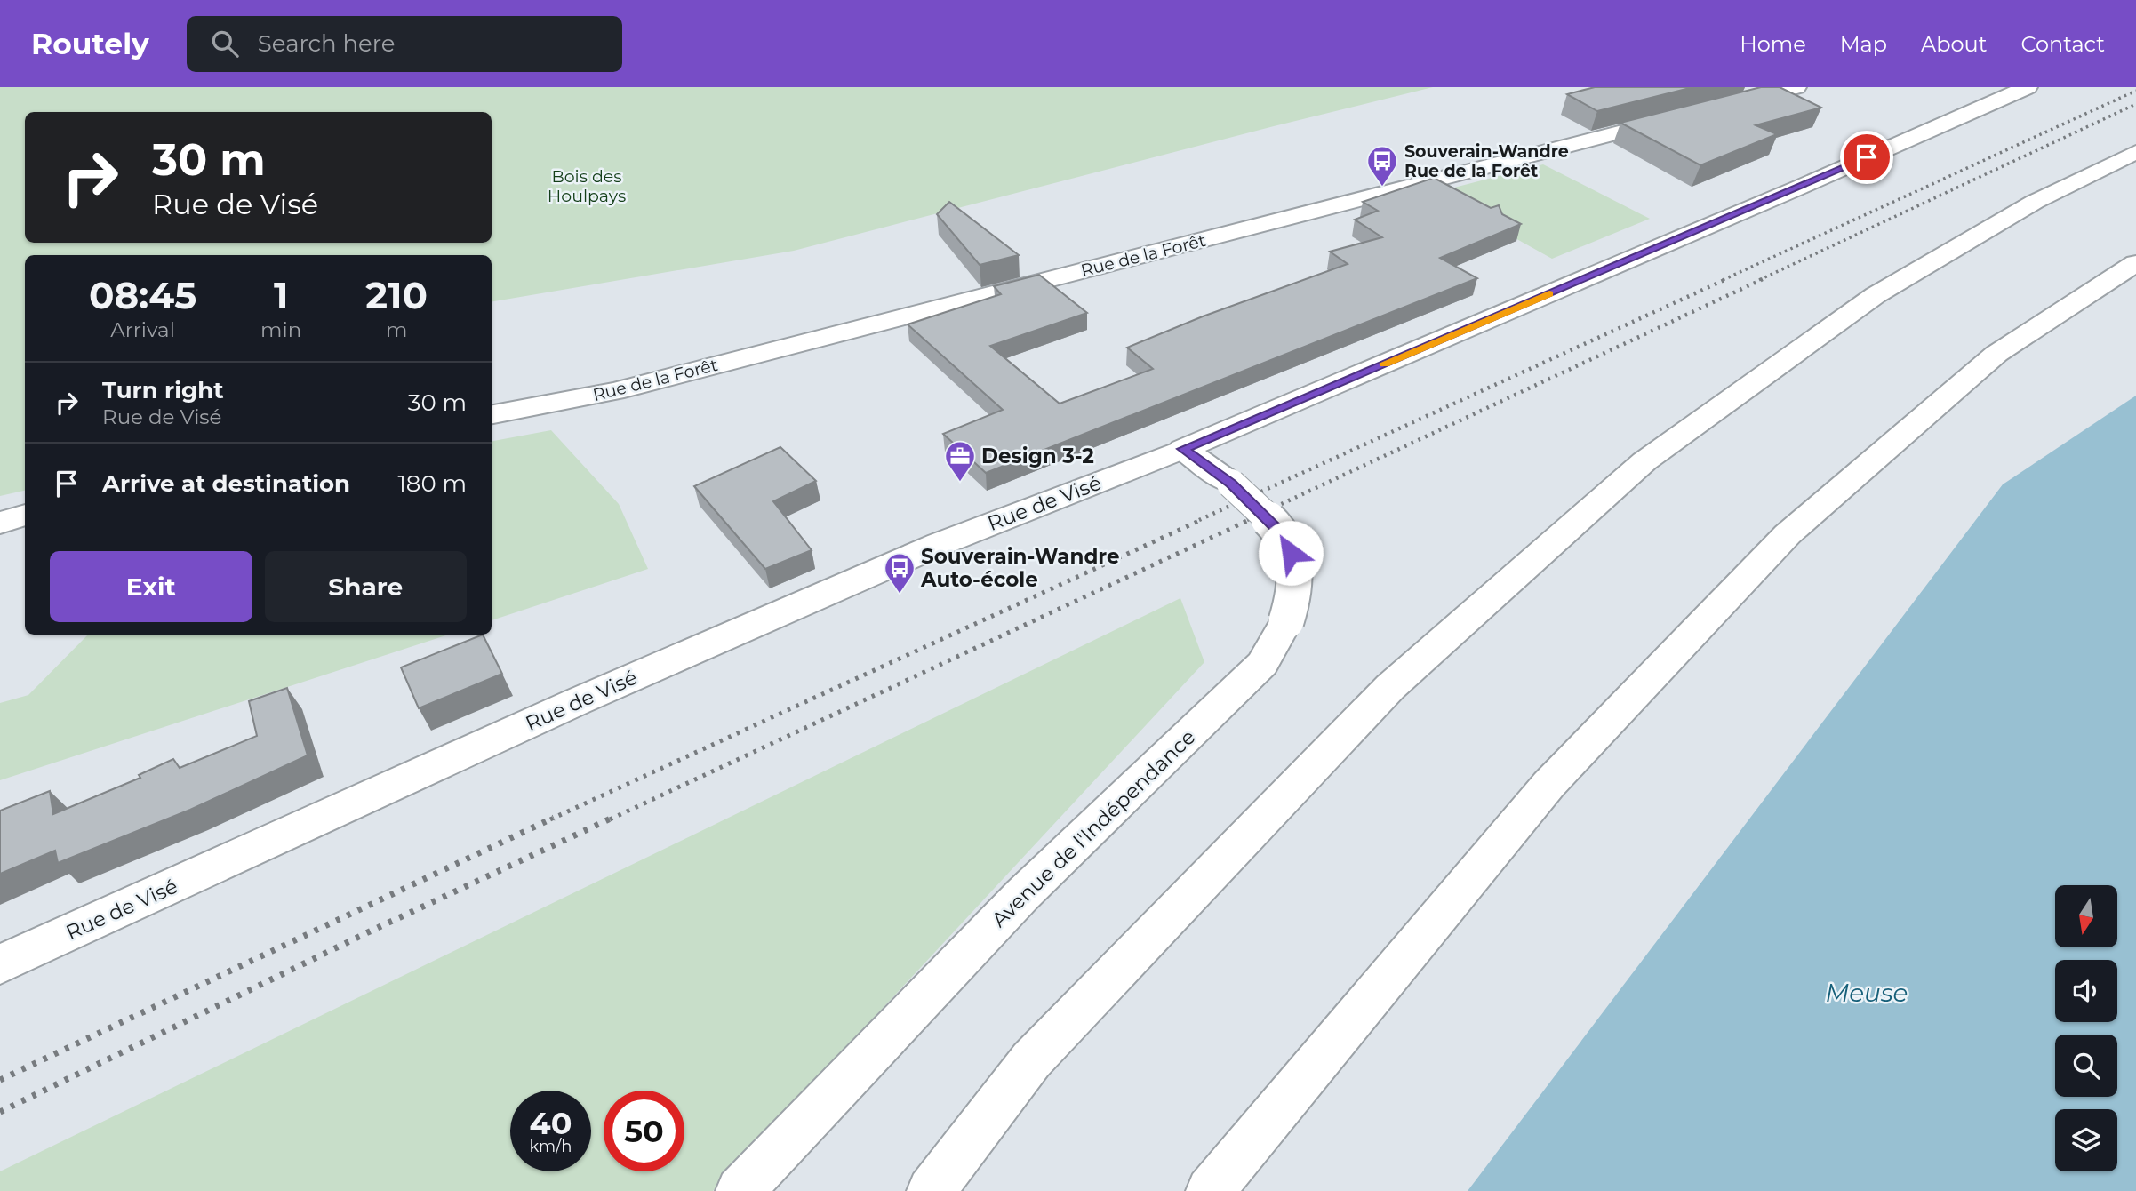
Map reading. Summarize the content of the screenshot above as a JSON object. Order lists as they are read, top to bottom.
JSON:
{
  "streets": {
    "main road": ["Rue de la Forêt", "Rue de Visé", "Avenue de l'Indépendance"]
  },
  "crossings": [
    ["Rue de Visé", "Avenue de l'Indépendance"]
  ],
  "water": ["Meuse"],
  "parks": ["Bois des Houlpays"],
  "places": {
    "bus stop": ["Souverain-Wandre Rue de la Forêt", "Souverain-Wandre Auto-école"],
    "office": ["Design 3-2"]
  },
  "north": "bottom",
  "page": {
    "header": "Routely",
    "search": "Search here",
    "nav": [
      "Home",
      "Map",
      "About",
      "Contact"
    ],
    "turn": ["30 m", "Rue de Visé"],
    "eta": [
      "08:45",
      "Arrival",
      "1",
      "min",
      "210",
      "m"
    ],
    "list": [
      {
        "name": "Turn right",
        "note": "Rue de Visé",
        "value": "30 m"
      },
      {
        "name": "Arrive at destination",
        "value": "180 m"
      }
    ],
    "buttons": ["Exit", "Share"],
    "speed": "40 km/h",
    "limit": "50"
  }
}
